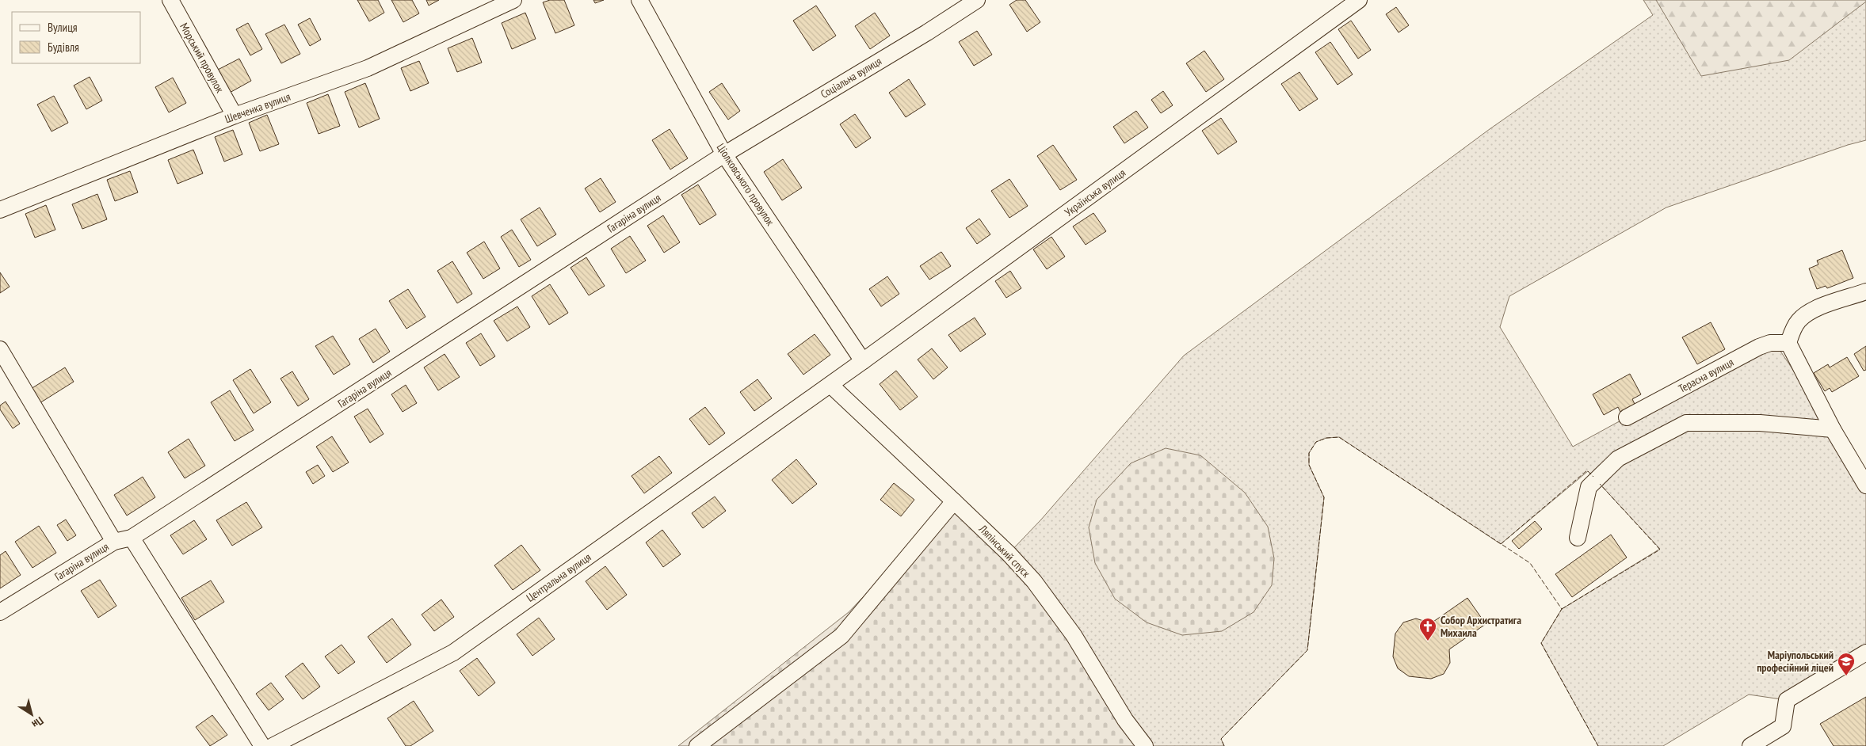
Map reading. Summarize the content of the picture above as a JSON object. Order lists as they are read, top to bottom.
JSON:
{
  "streets": {
    "street": [
      "Морський провулок",
      "Соціальна вулиця",
      "Шевченка вулиця",
      "Ціолковського провулок",
      "Українська вулиця",
      "Гагаріна вулиця",
      "Терасна вулиця",
      "Ляпінський спуск",
      "Центральна вулиця"
    ]
  },
  "crossings": [
    ["Морський провулок", "Шевченка вулиця"],
    ["Соціальна вулиця", "Ціолковського провулок"],
    ["Соціальна вулиця", "Гагаріна вулиця"],
    ["Ціолковського провулок", "Українська вулиця"],
    ["Ціолковського провулок", "Гагаріна вулиця"],
    ["Українська вулиця", "Ляпінський спуск"],
    ["Українська вулиця", "Центральна вулиця"],
    ["Ляпінський спуск", "Центральна вулиця"]
  ],
  "places": {
    "church": ["Собор Архистратига Михаила"],
    "school or university": ["Маріупольський професійний ліцей"]
  },
  "legend": ["Вулиця", "Будівля"],
  "north": "bottom right"
}
